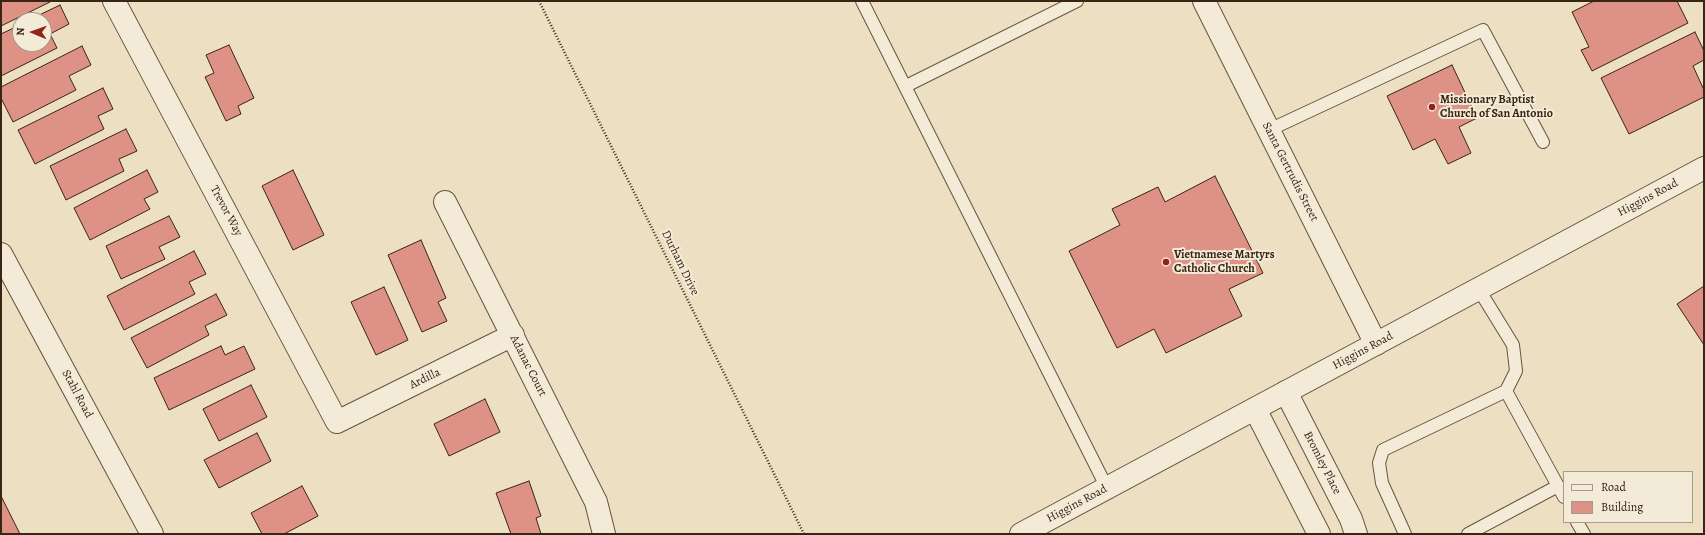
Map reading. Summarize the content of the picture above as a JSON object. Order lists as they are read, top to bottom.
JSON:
{
  "streets": {
    "street": [
      "Santa Gertrudis Street",
      "Higgins Road",
      "Trevor Way",
      "Adanac Court",
      "Ardilla",
      "Stahl Road",
      "Bromley Place"
    ],
    "path": ["Durham Drive"]
  },
  "crossings": [
    ["Santa Gertrudis Street", "Higgins Road"],
    ["Higgins Road", "Bromley Place"],
    ["Trevor Way", "Ardilla"],
    ["Adanac Court", "Ardilla"]
  ],
  "places": ["Missionary Baptist Church of San Antonio", "Vietnamese Martyrs Catholic Church"],
  "legend": ["Road", "Building"],
  "north": "left"
}
